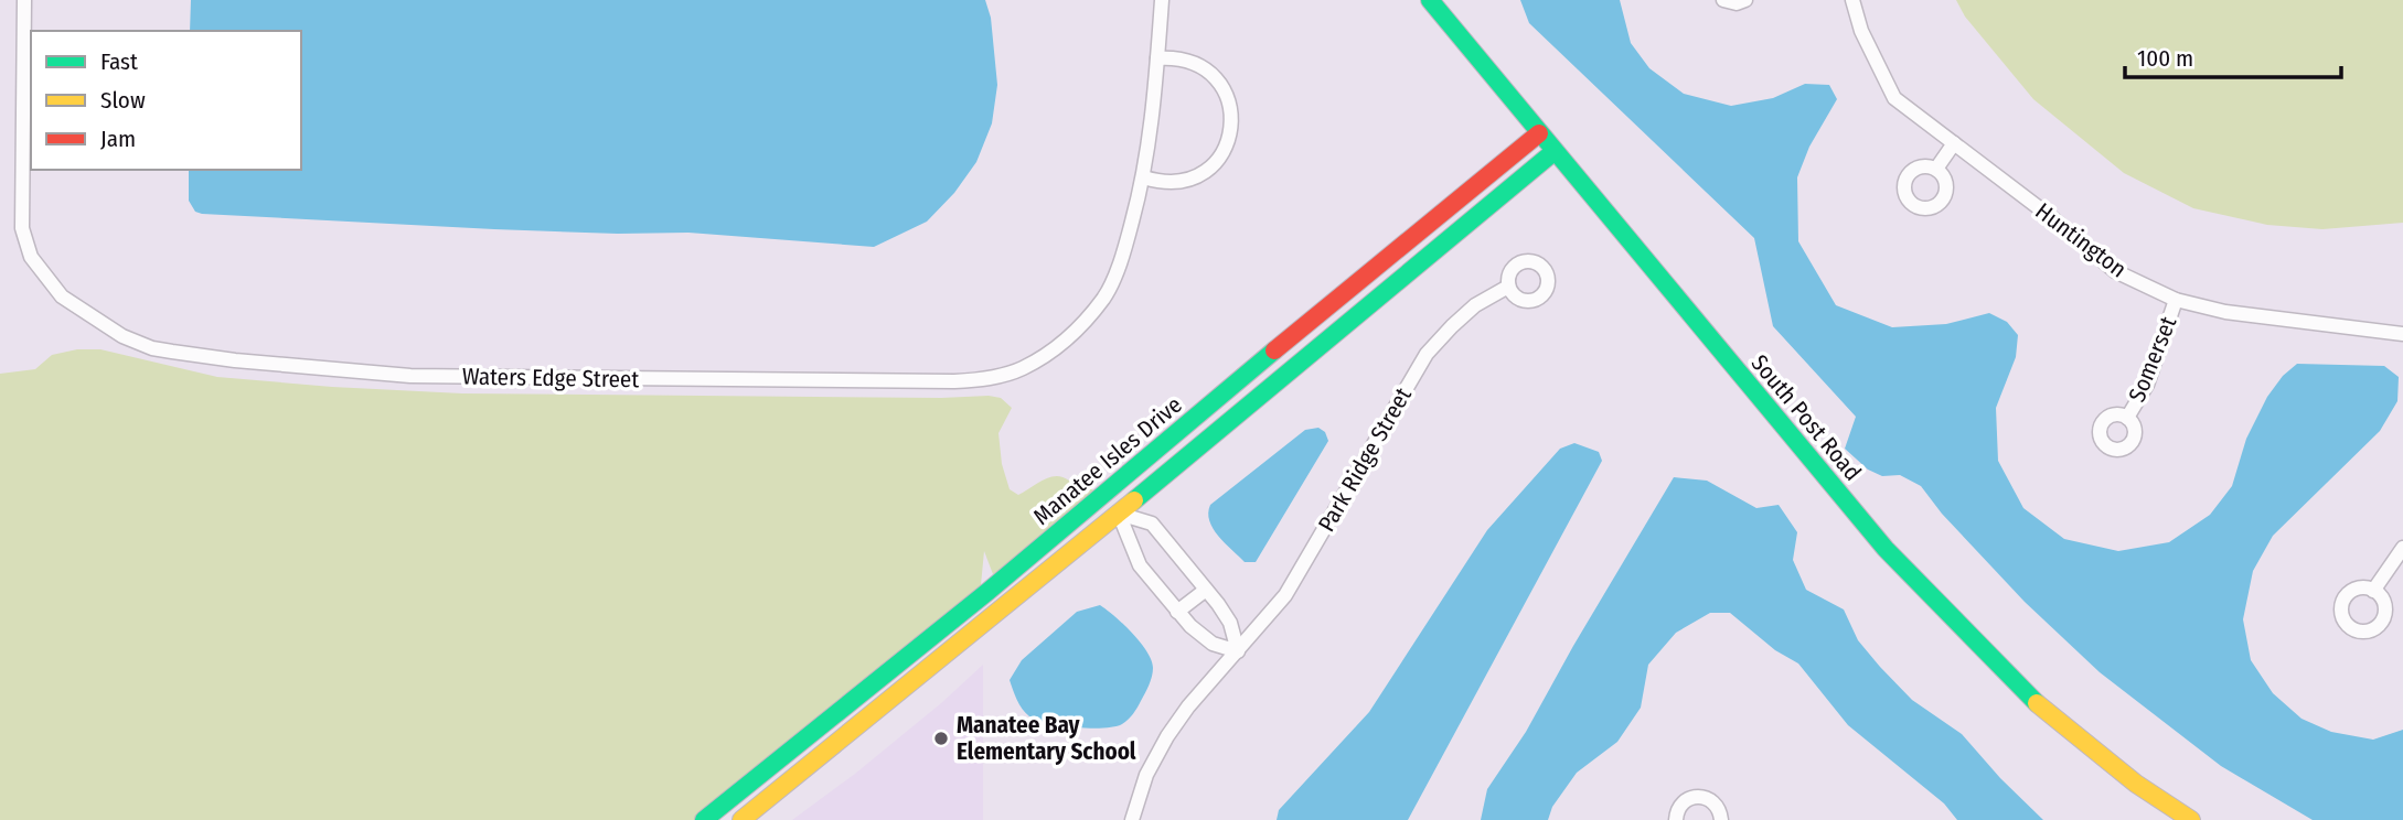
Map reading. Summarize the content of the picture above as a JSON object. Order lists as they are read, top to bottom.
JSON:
{
  "streets": {
    "street": [
      "Huntington",
      "Somerset",
      "Waters Edge Street",
      "South Post Road",
      "Park Ridge Street",
      "Manatee Isles Drive"
    ]
  },
  "crossings": [
    ["Huntington", "Somerset"],
    ["South Post Road", "Manatee Isles Drive"]
  ],
  "places": ["Manatee Bay Elementary School"],
  "legend": ["Fast", "Slow", "Jam"],
  "scale_bar": "100 m"
}
